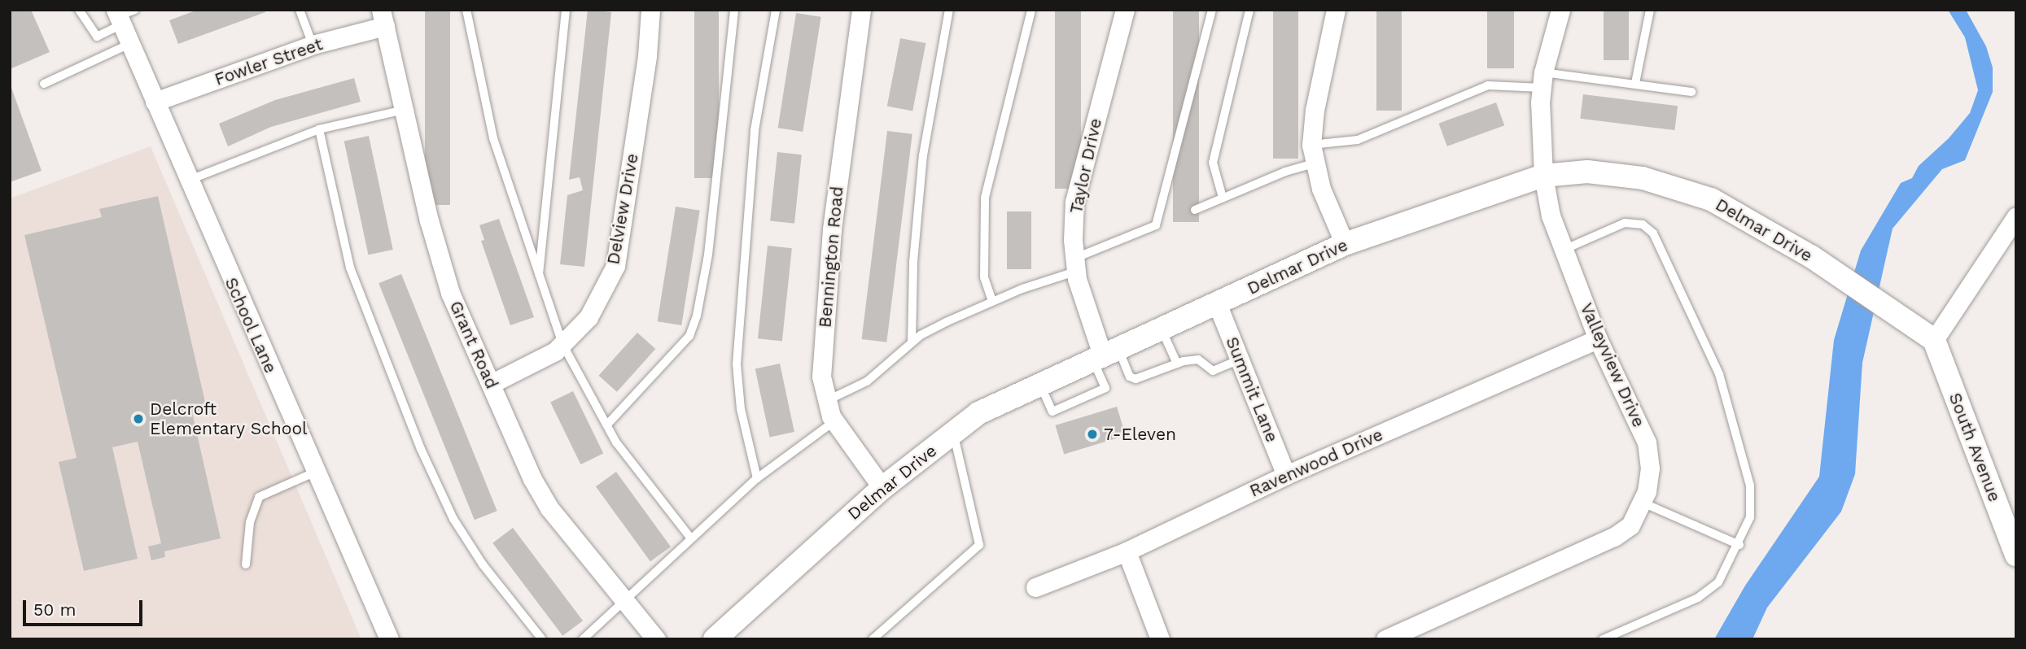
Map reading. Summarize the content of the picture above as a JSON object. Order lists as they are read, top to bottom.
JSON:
{
  "streets": {
    "street": [
      "Fowler Street",
      "Taylor Drive",
      "Delview Drive",
      "Delmar Drive",
      "Bennington Road",
      "School Lane",
      "Grant Road",
      "Valleyview Drive",
      "Summit Lane",
      "South Avenue",
      "Ravenwood Drive"
    ]
  },
  "crossings": [
    ["Fowler Street", "School Lane"],
    ["Fowler Street", "Grant Road"],
    ["Taylor Drive", "Delmar Drive"],
    ["Delview Drive", "Grant Road"],
    ["Delmar Drive", "Bennington Road"],
    ["Delmar Drive", "Valleyview Drive"],
    ["Delmar Drive", "Summit Lane"],
    ["Delmar Drive", "South Avenue"],
    ["Valleyview Drive", "Ravenwood Drive"],
    ["Summit Lane", "Ravenwood Drive"]
  ],
  "places": ["Delcroft Elementary School", "7-Eleven"],
  "scale_bar": "50 m"
}
